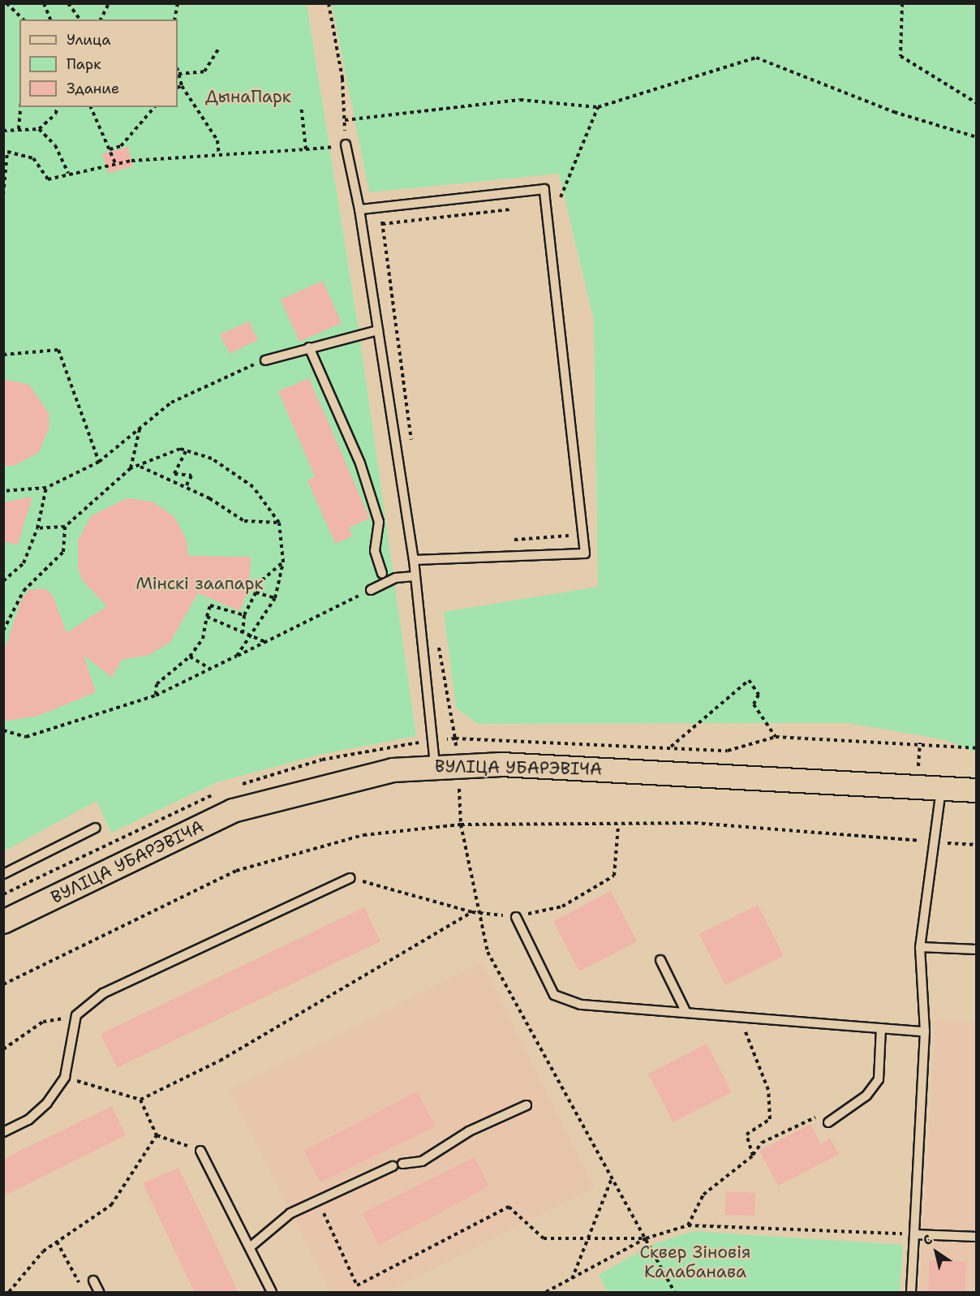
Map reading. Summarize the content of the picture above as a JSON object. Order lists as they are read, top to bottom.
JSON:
{
  "streets": {
    "main road": ["ВУЛІЦА УБАРЭВІЧА"]
  },
  "parks": ["ДынаПарк", "Мінскі заапарк", "Сквер Зіновія Калабанава"],
  "legend": ["Улица", "Парк", "Здание"],
  "north": "top left"
}
